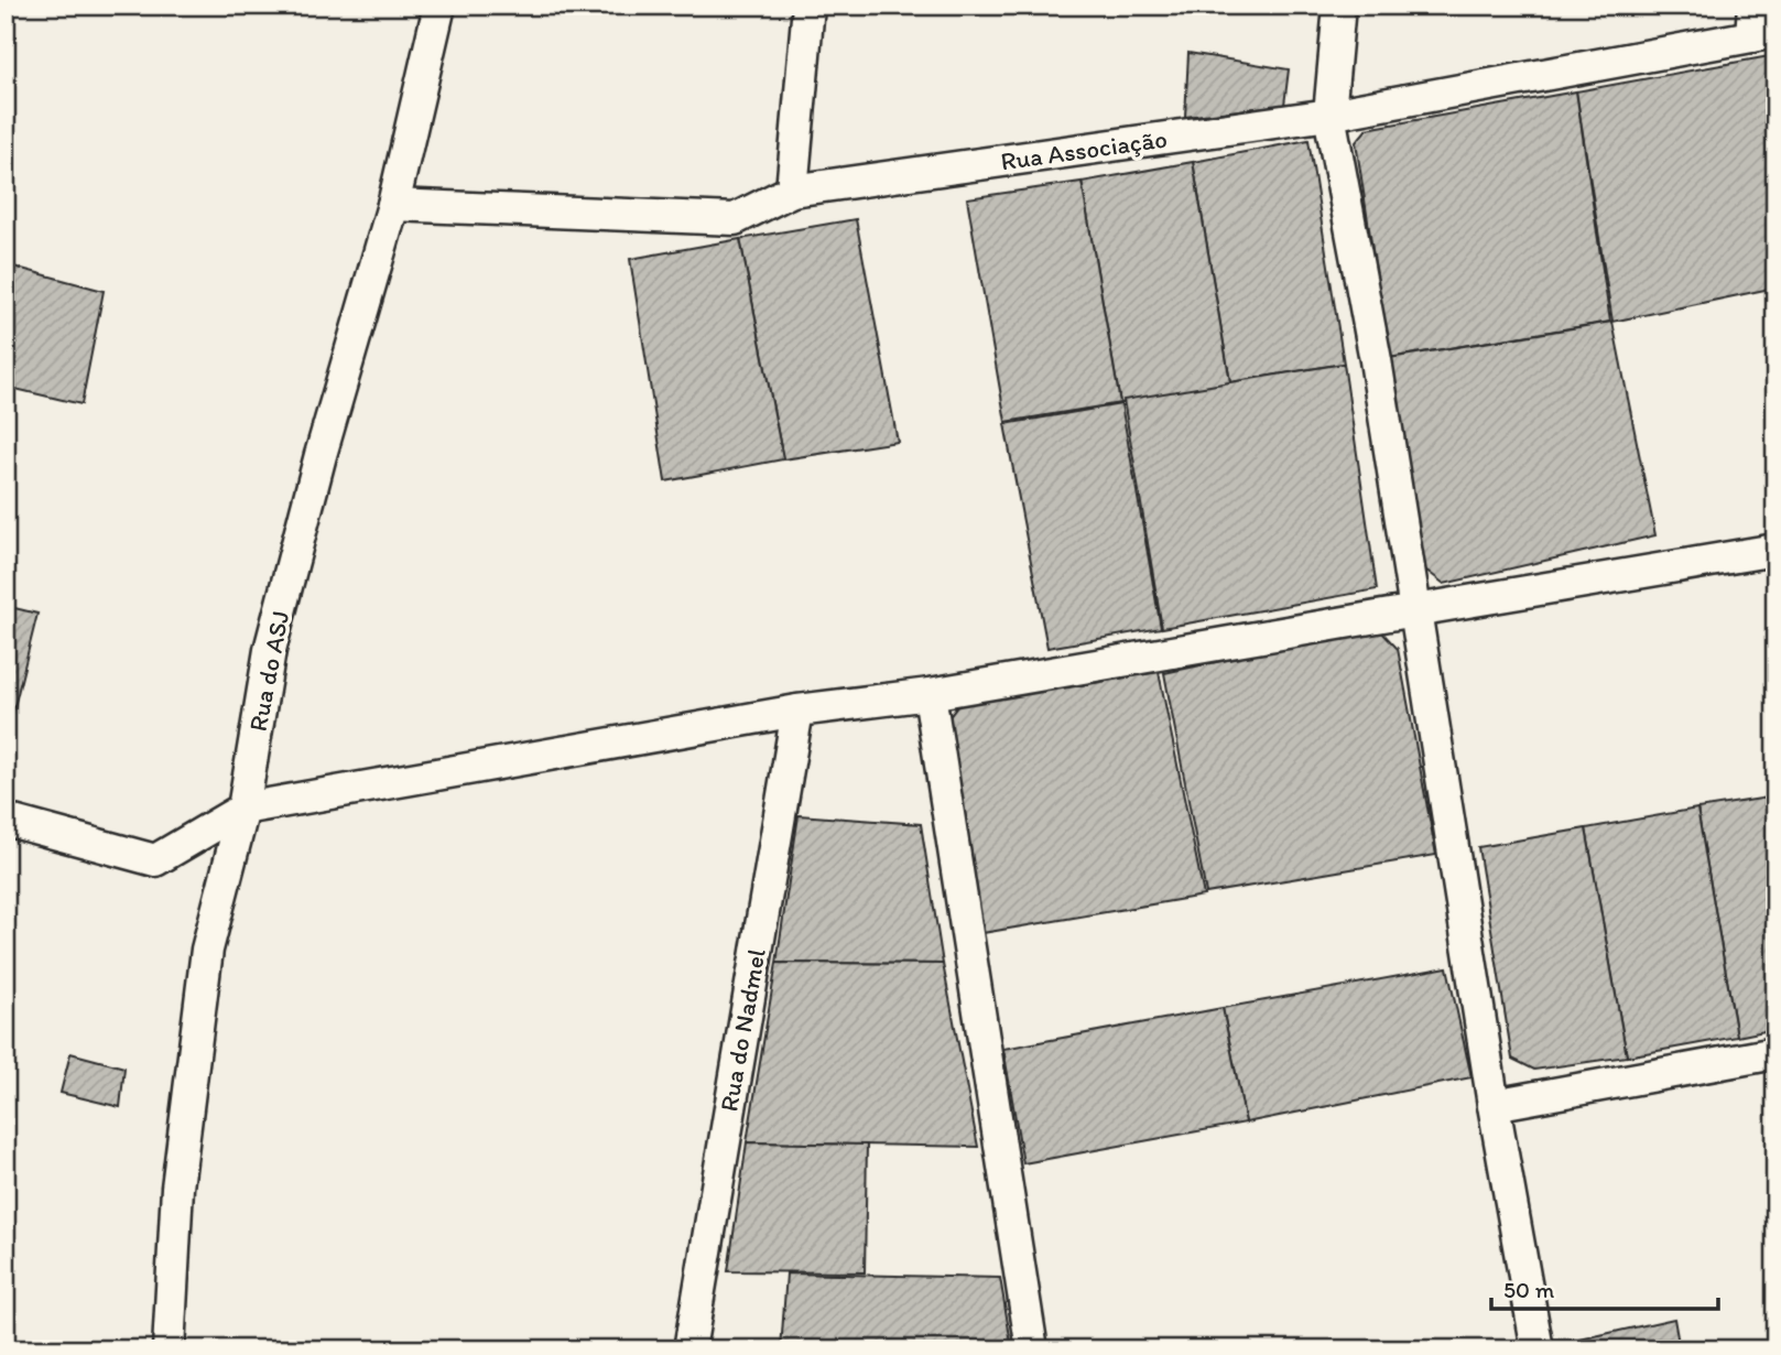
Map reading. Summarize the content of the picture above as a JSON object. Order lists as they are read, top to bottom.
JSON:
{
  "streets": {
    "street": ["Rua Associação", "Rua do ASJ", "Rua do Nadmel"]
  },
  "crossings": [
    ["Rua Associação", "Rua do ASJ"]
  ],
  "scale_bar": "50 m"
}
